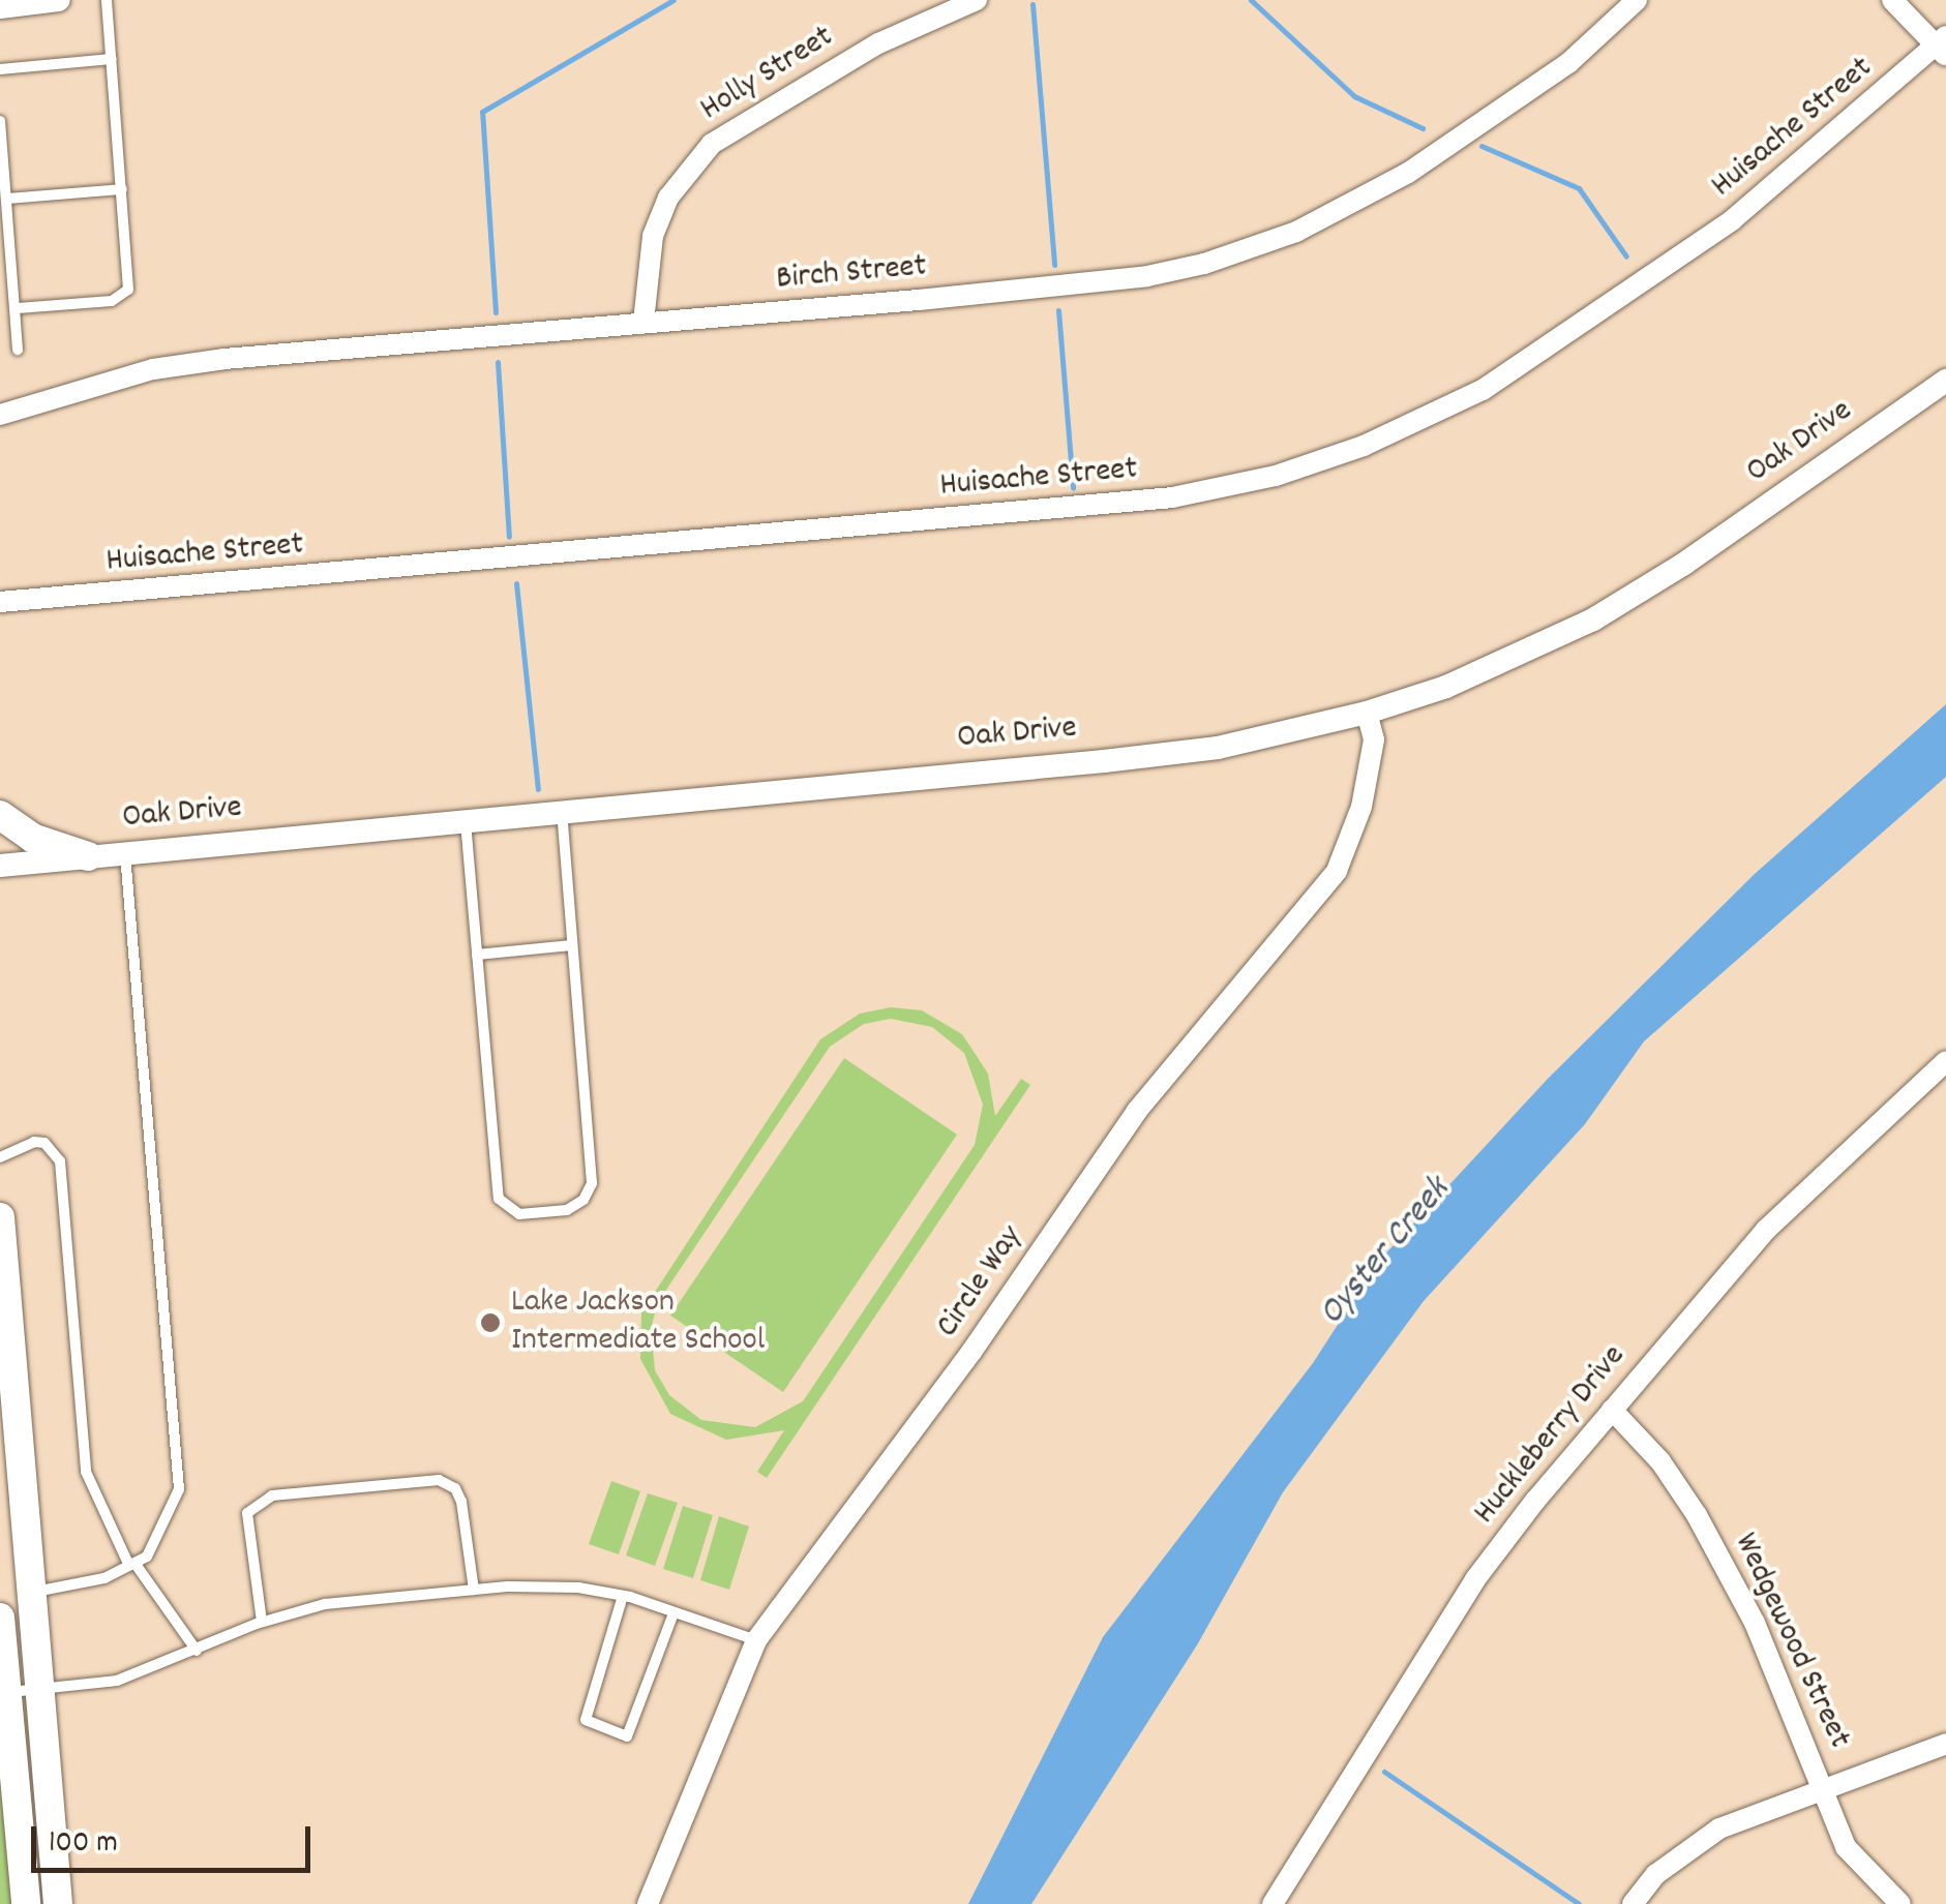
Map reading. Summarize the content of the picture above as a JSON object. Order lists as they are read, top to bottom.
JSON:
{
  "streets": {
    "street": [
      "Holly Street",
      "Huisache Street",
      "Birch Street",
      "Oak Drive",
      "Circle Way",
      "Huckleberry Drive",
      "Wedgewood Street"
    ]
  },
  "crossings": [
    ["Holly Street", "Birch Street"],
    ["Oak Drive", "Circle Way"],
    ["Huckleberry Drive", "Wedgewood Street"]
  ],
  "water": ["Oyster Creek"],
  "places": ["Lake Jackson Intermediate School"],
  "scale_bar": "100 m"
}
